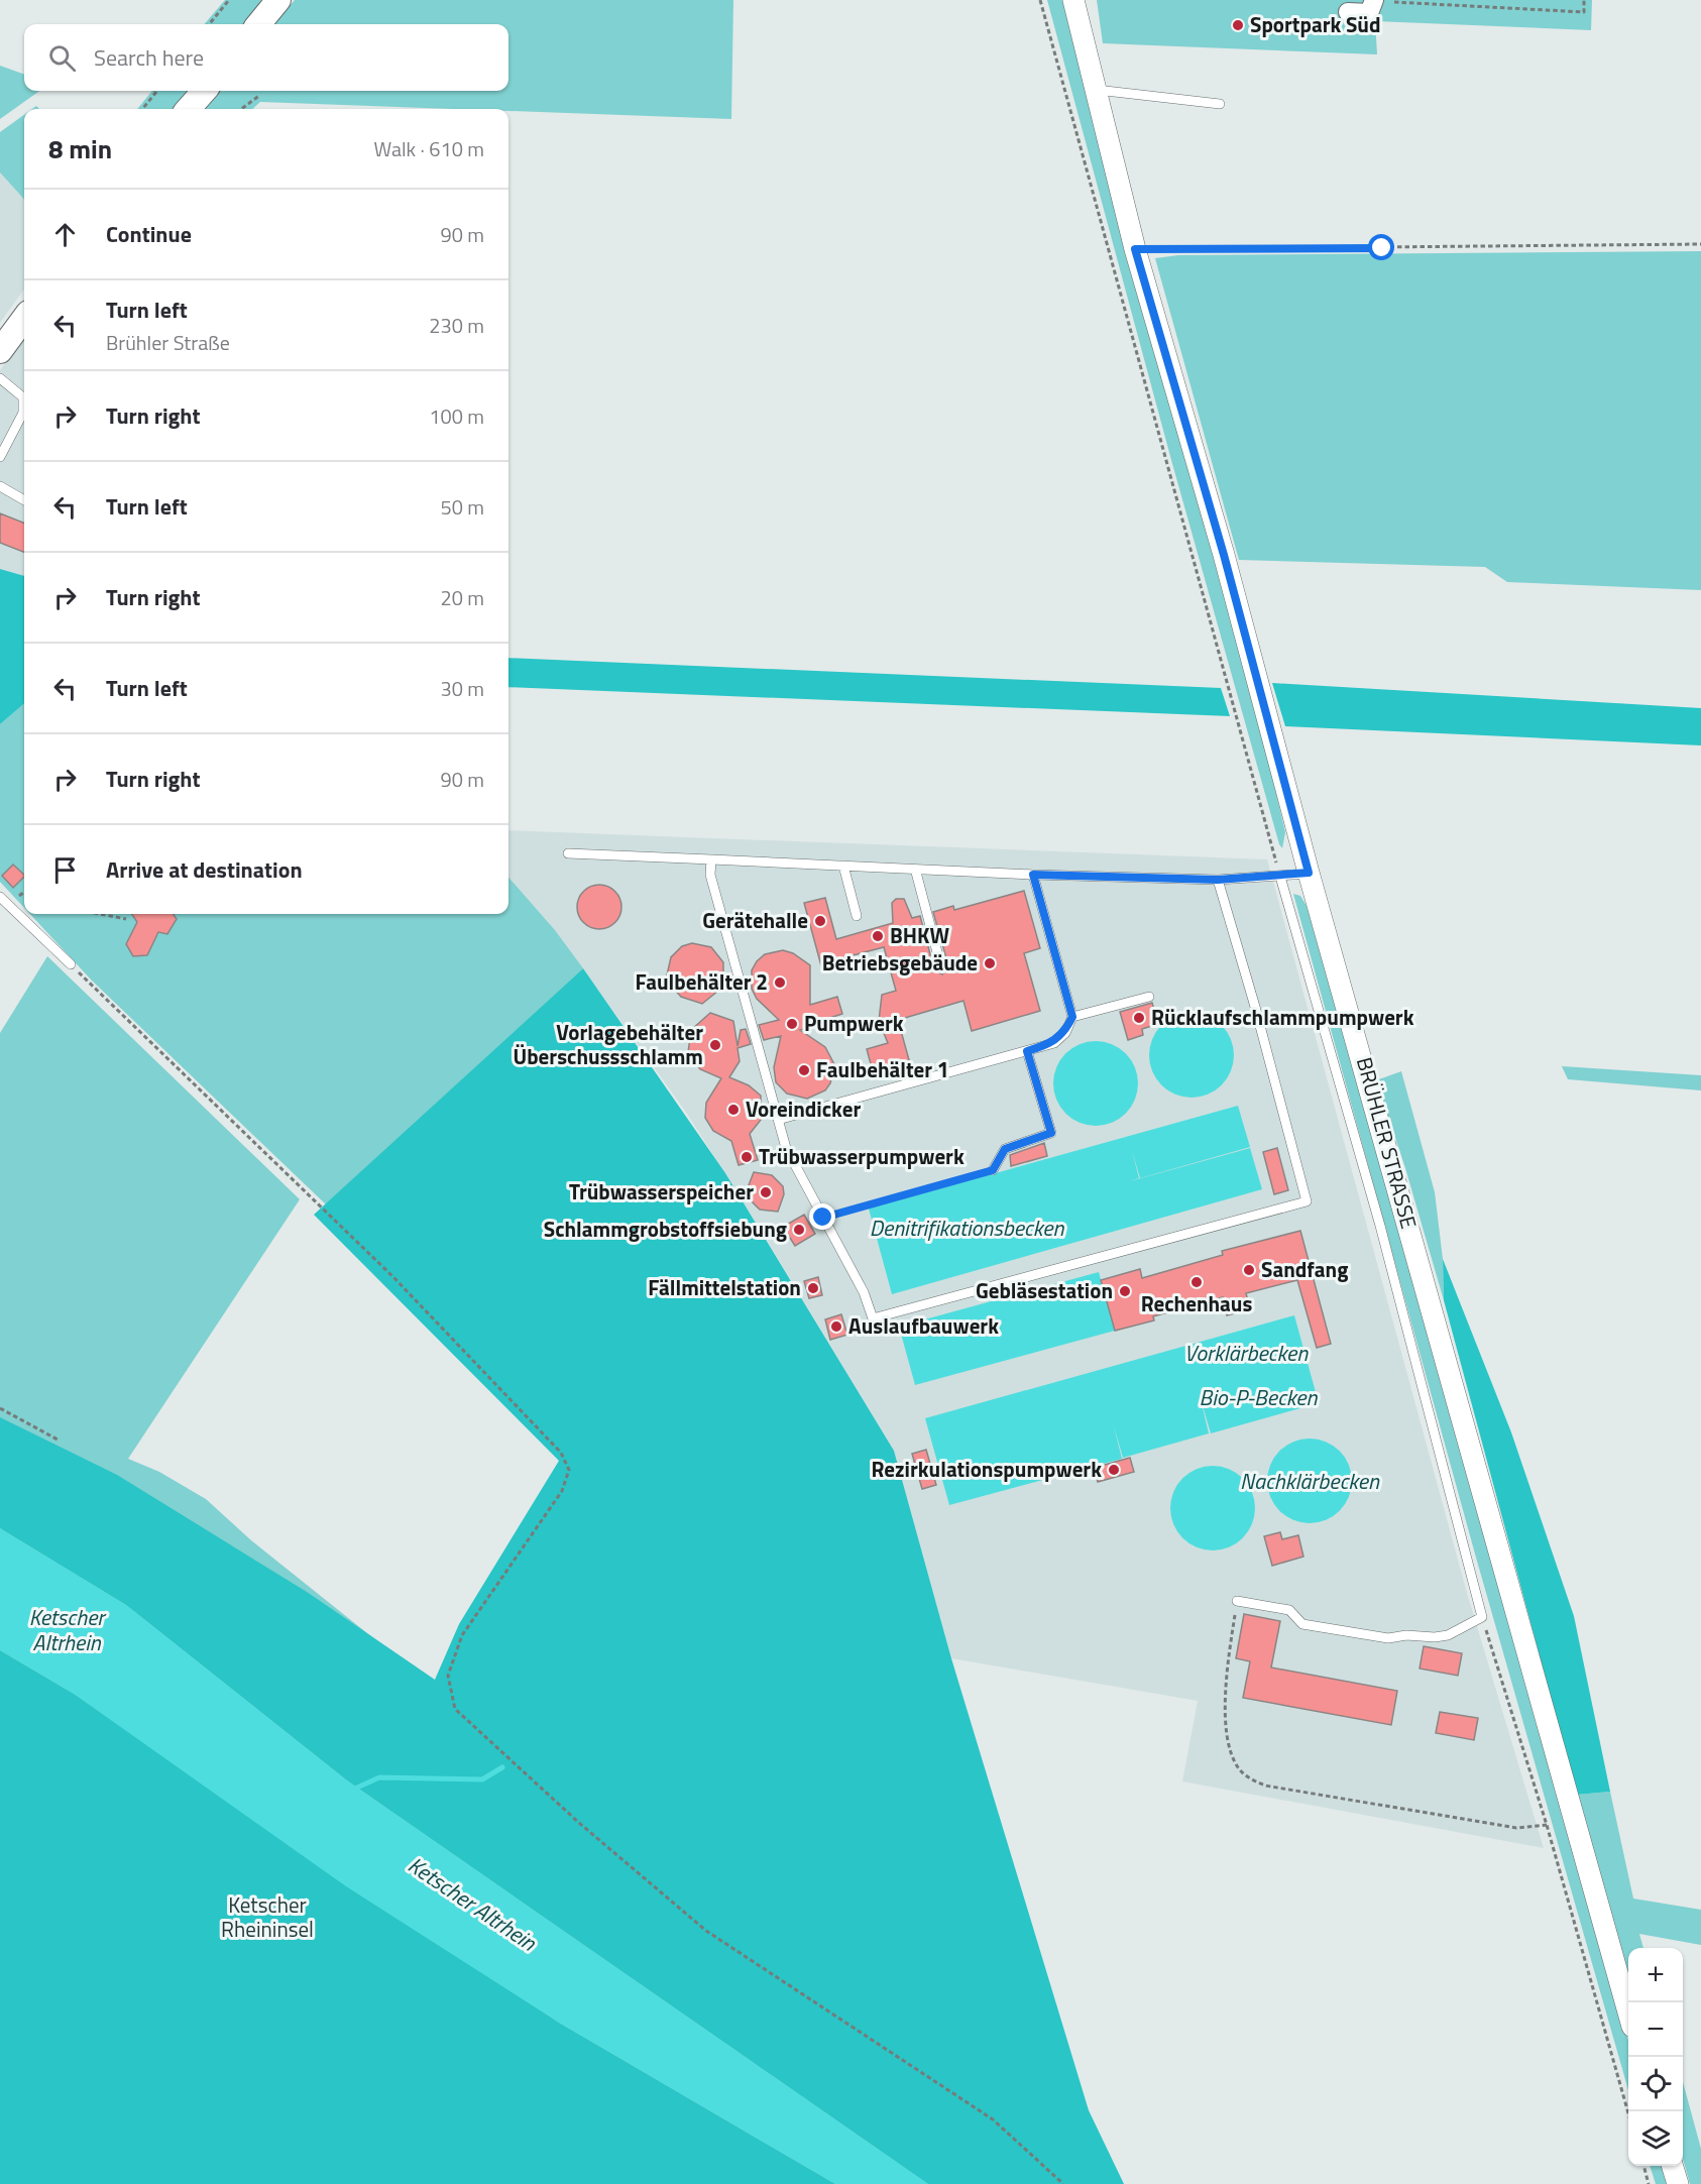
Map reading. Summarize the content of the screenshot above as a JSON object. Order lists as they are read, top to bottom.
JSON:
{
  "streets": {
    "street": ["BRÜHLER STRASSE"]
  },
  "water": [
    "Denitrifikationsbecken",
    "Vorklärbecken",
    "Bio-P-Becken",
    "Nachklärbecken",
    "Ketscher Altrhein"
  ],
  "parks": ["Ketscher Rheininsel"],
  "places": [
    "Sportpark Süd",
    "Gerätehalle",
    "BHKW",
    "Betriebsgebäude",
    "Faulbehälter 2",
    "Rücklaufschlammpumpwerk",
    "Pumpwerk",
    "Vorlagebehälter Überschussschlamm",
    "Faulbehälter 1",
    "Voreindicker",
    "Trübwasserpumpwerk",
    "Trübwasserspeicher",
    "Schlammgrobstoffsiebung",
    "Sandfang",
    "Rechenhaus",
    "Fällmittelstation",
    "Gebläsestation",
    "Auslaufbauwerk",
    "Rezirkulationspumpwerk"
  ],
  "page": {
    "search": "Search here",
    "heading": ["8 min", "Walk · 610 m"],
    "list": [
      ["Continue", "90 m"],
      ["Turn left", "Brühler Straße", "230 m"],
      ["Turn right", "100 m"],
      ["Turn left", "50 m"],
      ["Turn right", "20 m"],
      ["Turn left", "30 m"],
      ["Turn right", "90 m"],
      "Arrive at destination"
    ],
    "map_buttons": ["+", "−"]
  }
}
